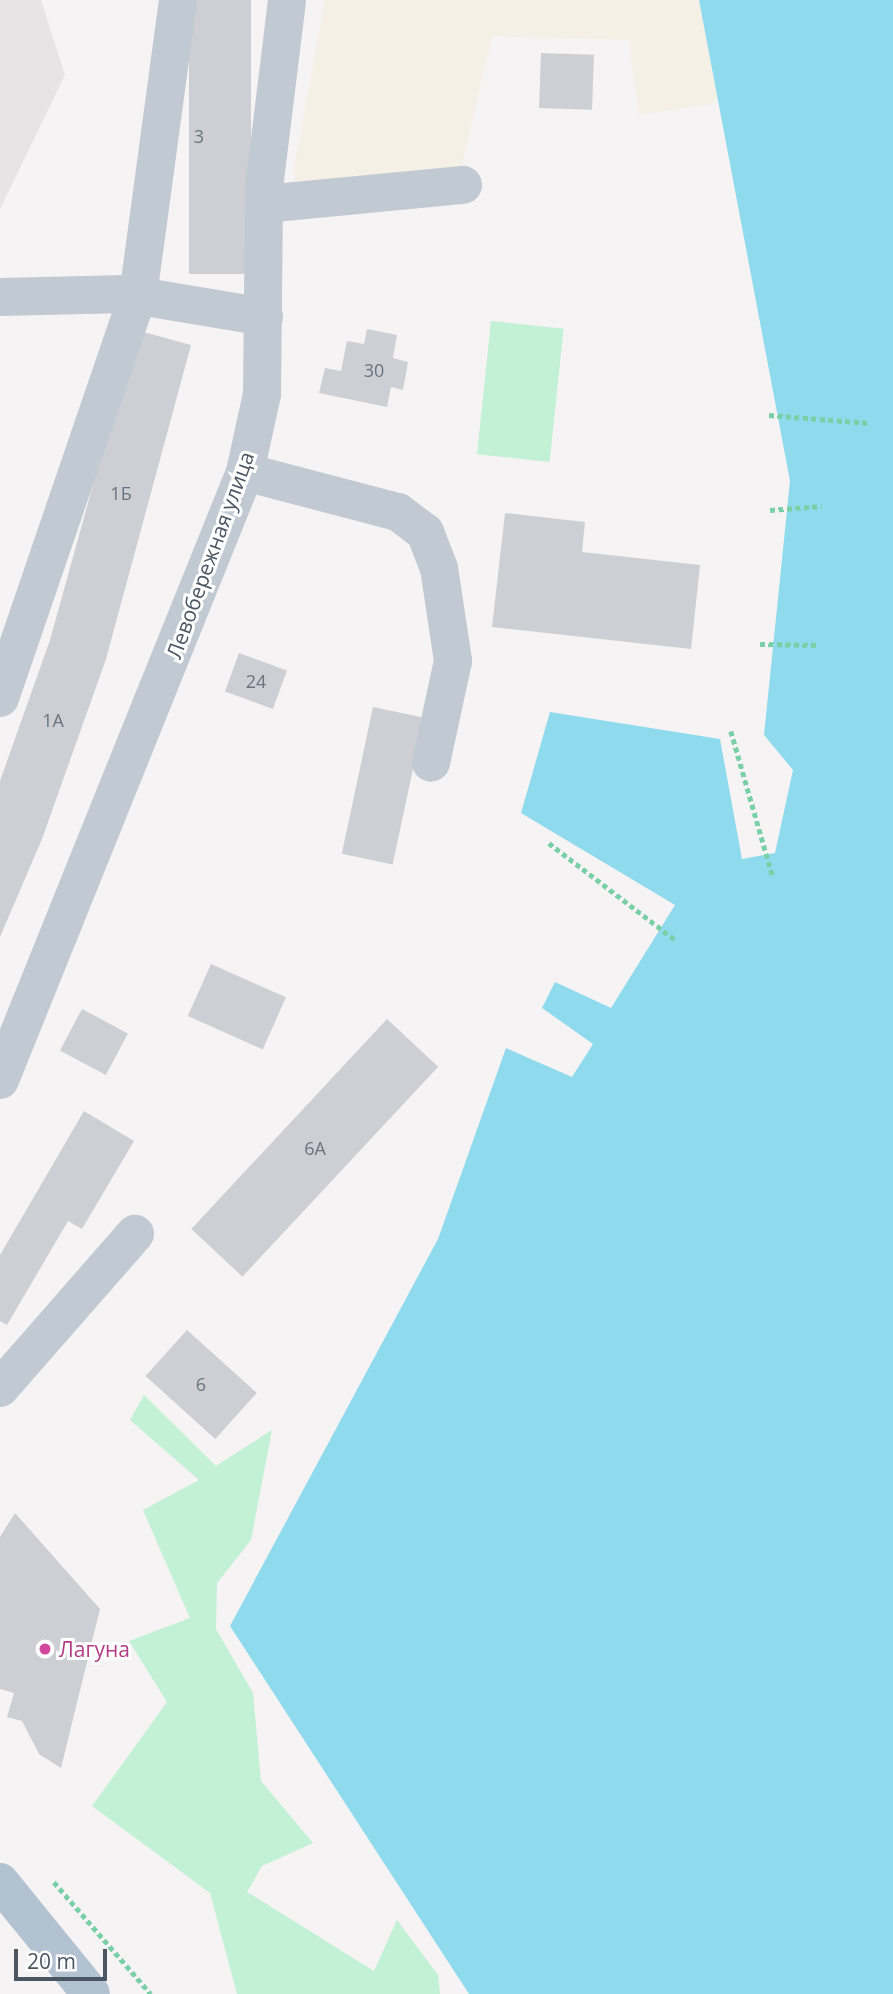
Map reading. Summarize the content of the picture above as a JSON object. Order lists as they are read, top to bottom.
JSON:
{
  "streets": {
    "street": ["Левобережная улица"]
  },
  "places": ["Лагуна"],
  "house_numbers": [
    "3",
    "30",
    "1Б",
    "24",
    "1А",
    "6А",
    "6"
  ],
  "scale_bar": "20 m"
}
